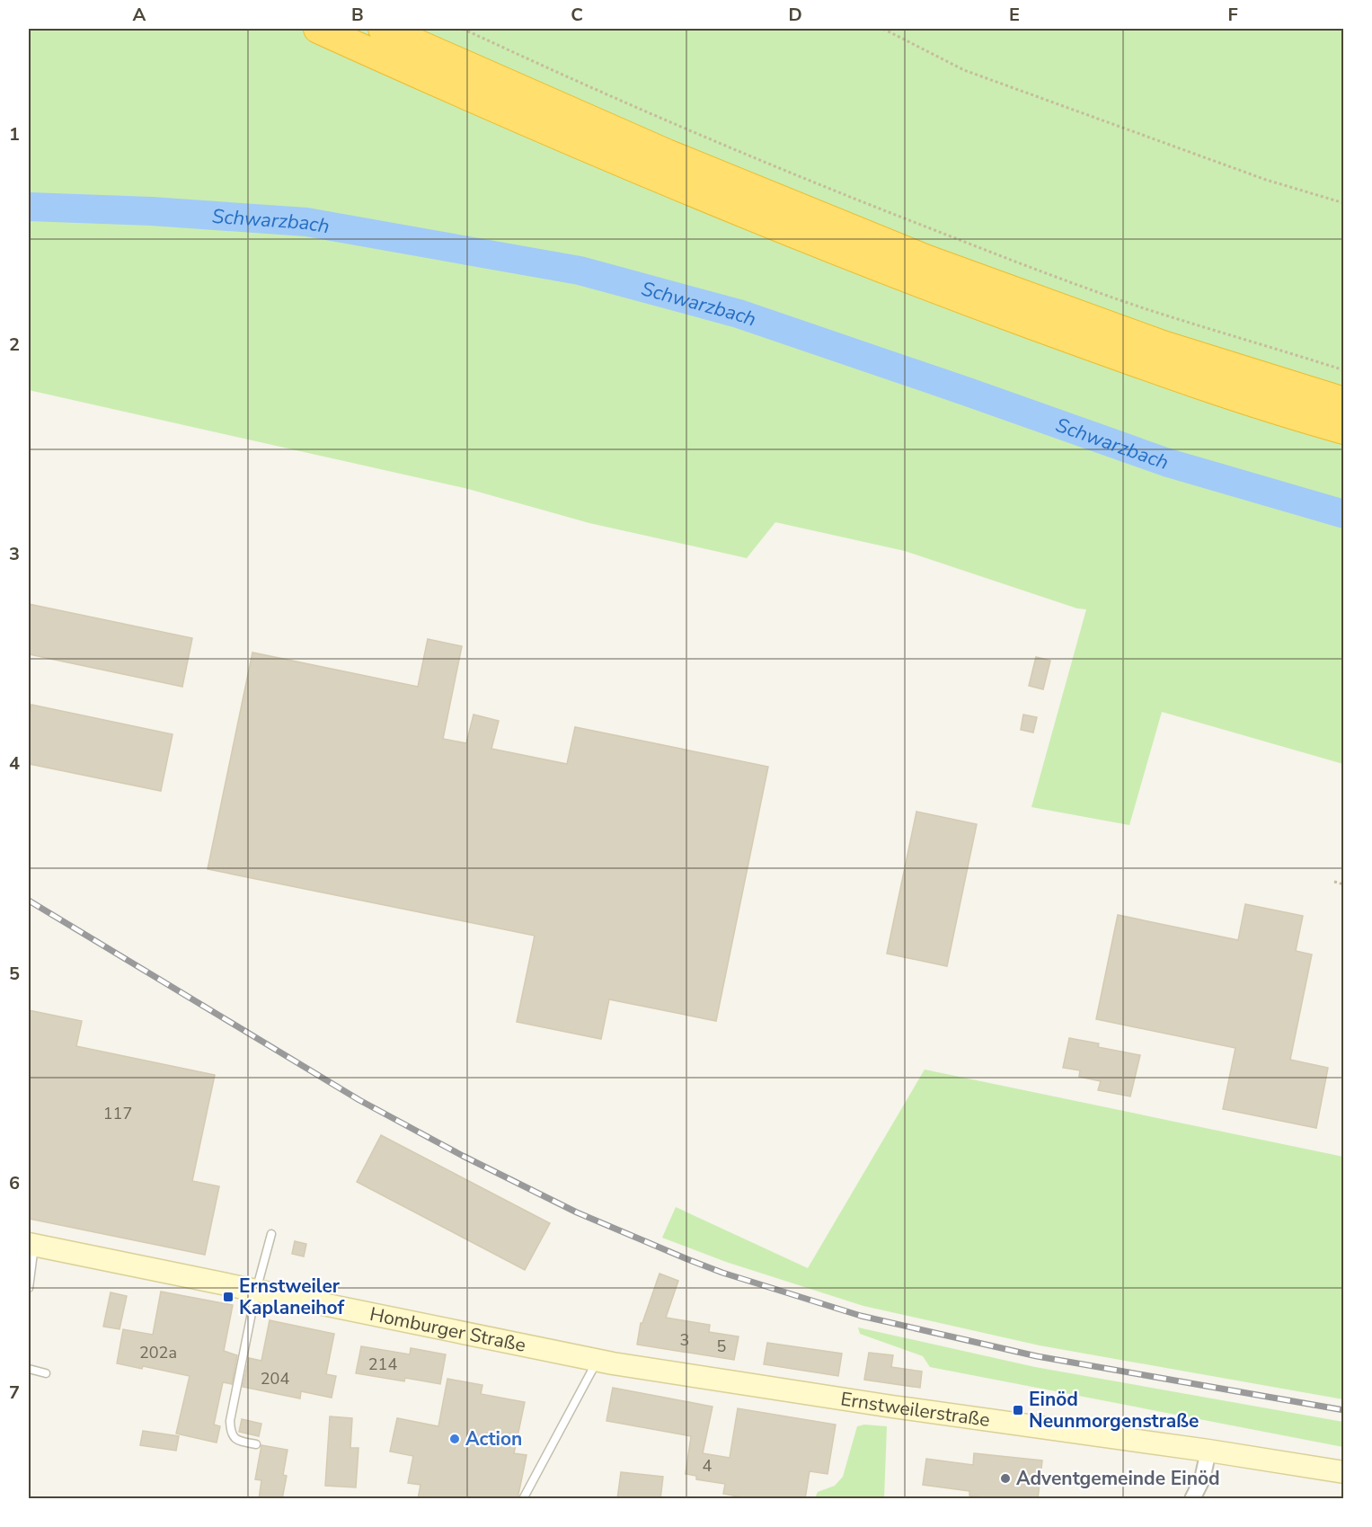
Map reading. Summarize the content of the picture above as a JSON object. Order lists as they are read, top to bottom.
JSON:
{
  "streets": {
    "main road": ["Homburger Straße", "Ernstweilerstraße"]
  },
  "crossings": [
    ["Homburger Straße", "Ernstweilerstraße"]
  ],
  "water": ["Schwarzbach"],
  "places": {
    "transit": ["Ernstweiler Kaplaneihof", "Einöd Neunmorgenstraße"],
    "other": ["Action", "Adventgemeinde Einöd"]
  },
  "house_numbers": [
    "117",
    "3",
    "5",
    "202a",
    "214",
    "204",
    "4"
  ],
  "grid": {
    "columns": [
      "A",
      "B",
      "C",
      "D",
      "E",
      "F"
    ],
    "rows": [
      "1",
      "2",
      "3",
      "4",
      "5",
      "6",
      "7"
    ]
  }
}
